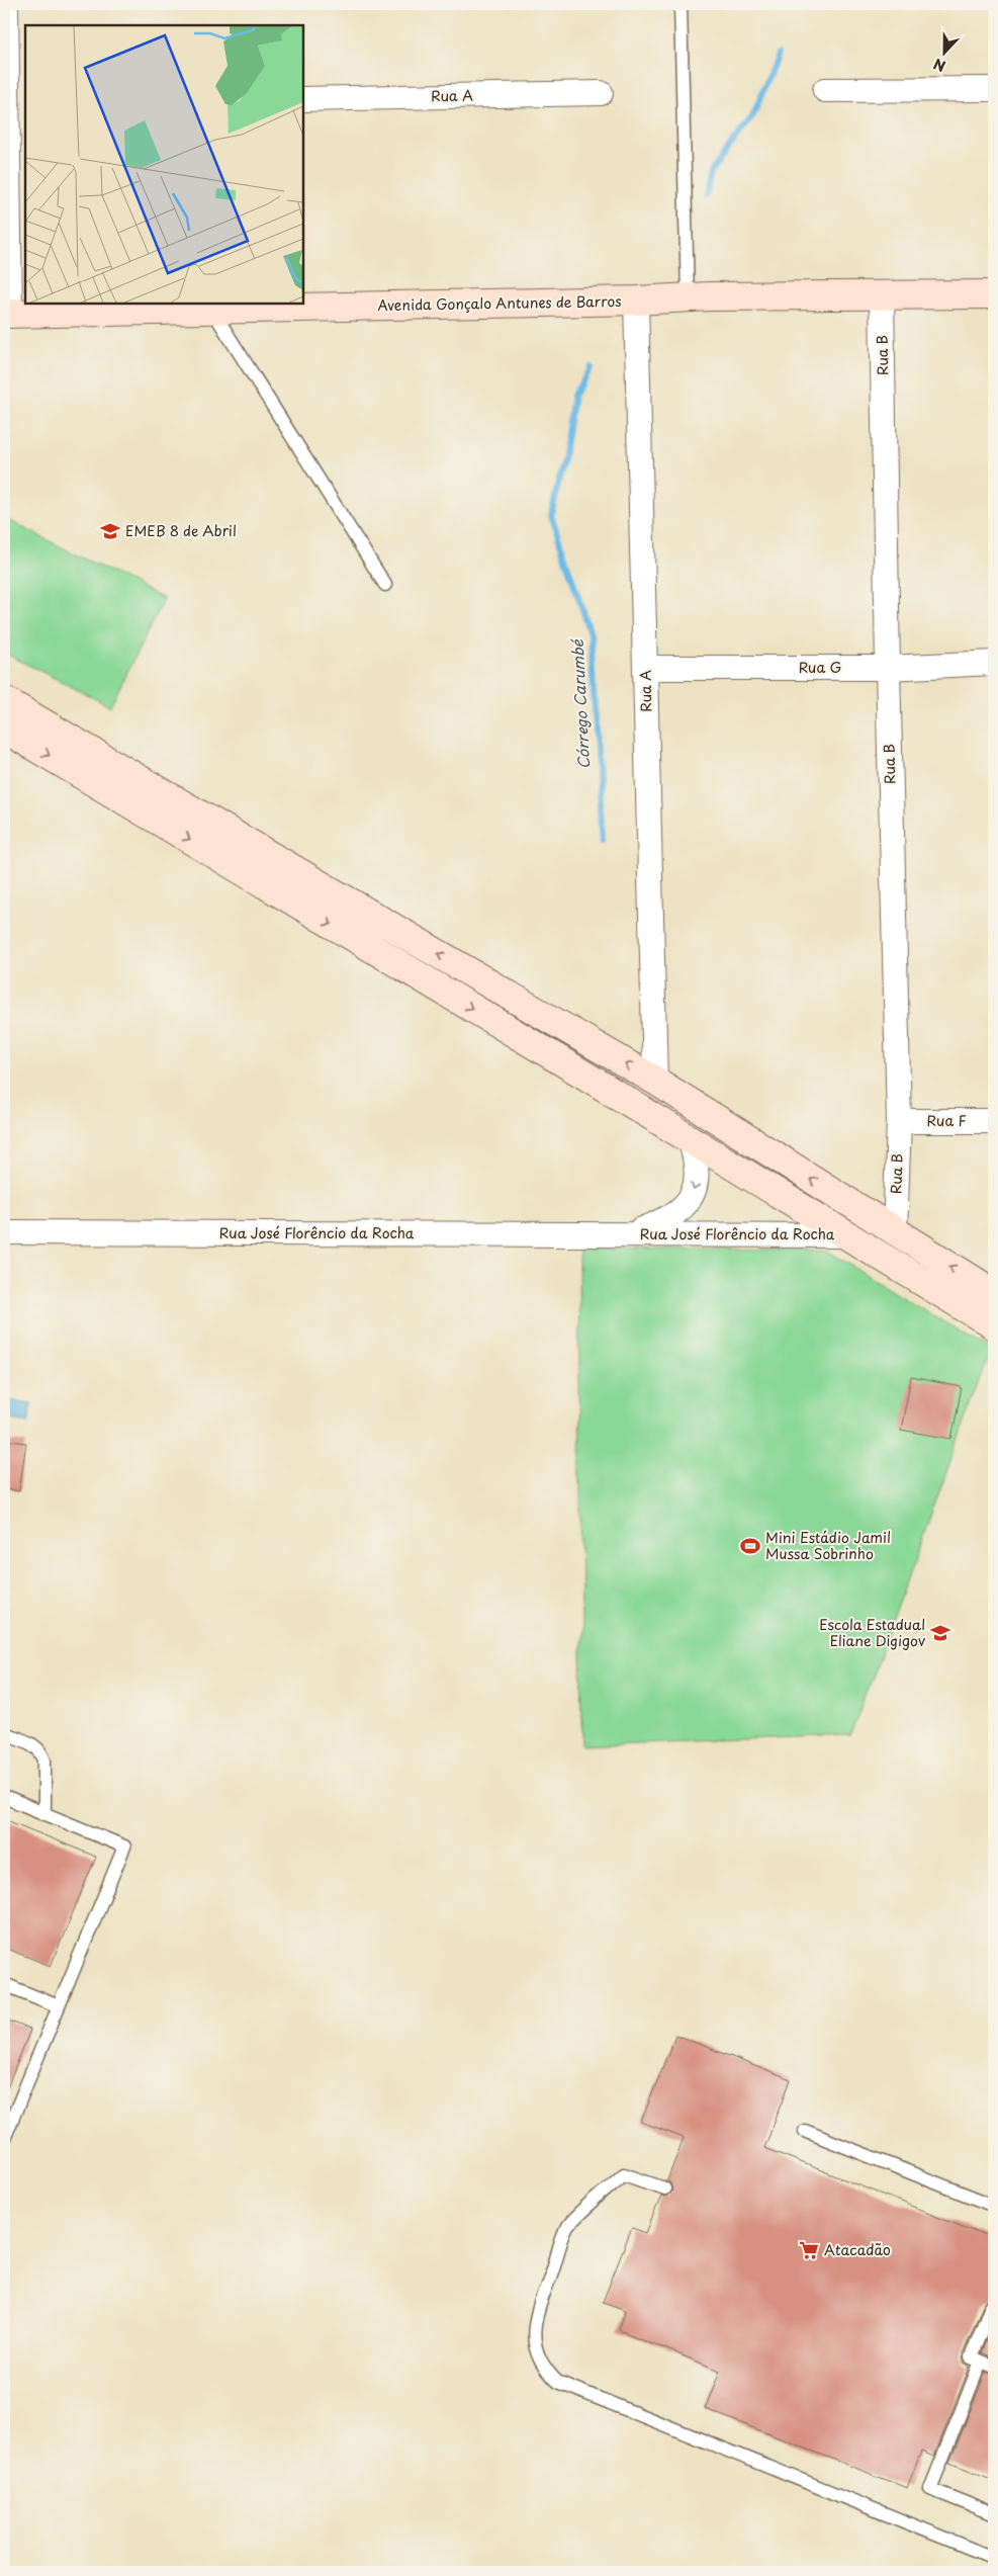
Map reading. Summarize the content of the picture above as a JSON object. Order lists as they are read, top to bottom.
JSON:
{
  "streets": {
    "main road": ["Avenida Gonçalo Antunes de Barros"],
    "street": [
      "Rua A",
      "Rua B",
      "Rua G",
      "Rua F",
      "Rua José Florêncio da Rocha"
    ]
  },
  "crossings": [
    ["Rua A", "Avenida Gonçalo Antunes de Barros"],
    ["Rua A", "Rua G"],
    ["Avenida Gonçalo Antunes de Barros", "Rua B"],
    ["Rua B", "Rua G"],
    ["Rua B", "Rua F"]
  ],
  "water": ["Córrego Carumbé"],
  "places": {
    "school or university": ["EMEB 8 de Abril", "Escola Estadual Eliane Digigov"],
    "sports": ["Mini Estádio Jamil Mussa Sobrinho"],
    "supermarket": ["Atacadão"]
  },
  "north": "bottom"
}
